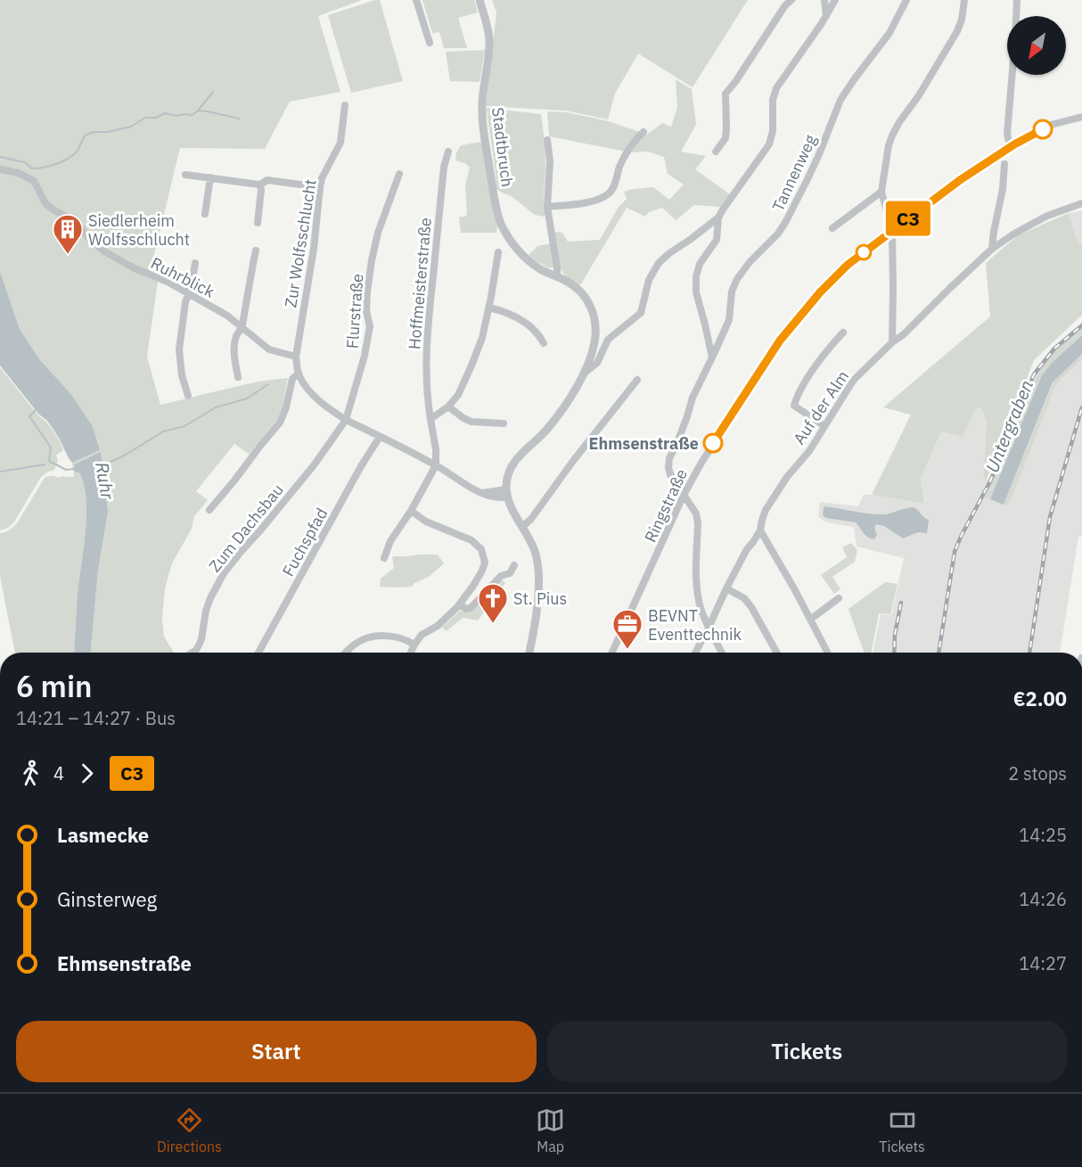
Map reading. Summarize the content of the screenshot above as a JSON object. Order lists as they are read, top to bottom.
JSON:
{
  "streets": {
    "street": [
      "Stadtbruch",
      "Tannenweg",
      "Zur Wolfsschlucht",
      "Ruhrblick",
      "Hoffmeisterstraße",
      "Flurstraße",
      "Auf der Alm",
      "Ringstraße",
      "Zum Dachsbau",
      "Fuchspfad"
    ]
  },
  "crossings": [
    ["Zur Wolfsschlucht", "Ruhrblick"],
    ["Flurstraße", "Zum Dachsbau"]
  ],
  "water": ["Untergraben", "Ruhr"],
  "places": {
    "building": ["Siedlerheim Wolfsschlucht"],
    "other": ["Ehmsenstraße"],
    "church": ["St. Pius"],
    "office": ["BEVNT Eventtechnik"]
  },
  "lines": ["bus line C3"],
  "north": "bottom left",
  "page": {
    "on_map": "C3",
    "heading": ["6 min", "14:21 – 14:27 · Bus", "€2.00"],
    "legs": ["4", "C3", "2 stops"],
    "list": [
      {
        "name": "Lasmecke",
        "value": "14:25"
      },
      {
        "name": "Ginsterweg",
        "value": "14:26"
      },
      {
        "name": "Ehmsenstraße",
        "value": "14:27"
      }
    ],
    "buttons": ["Start", "Tickets"],
    "tabs": ["Directions", "Map", "Tickets"]
  }
}
